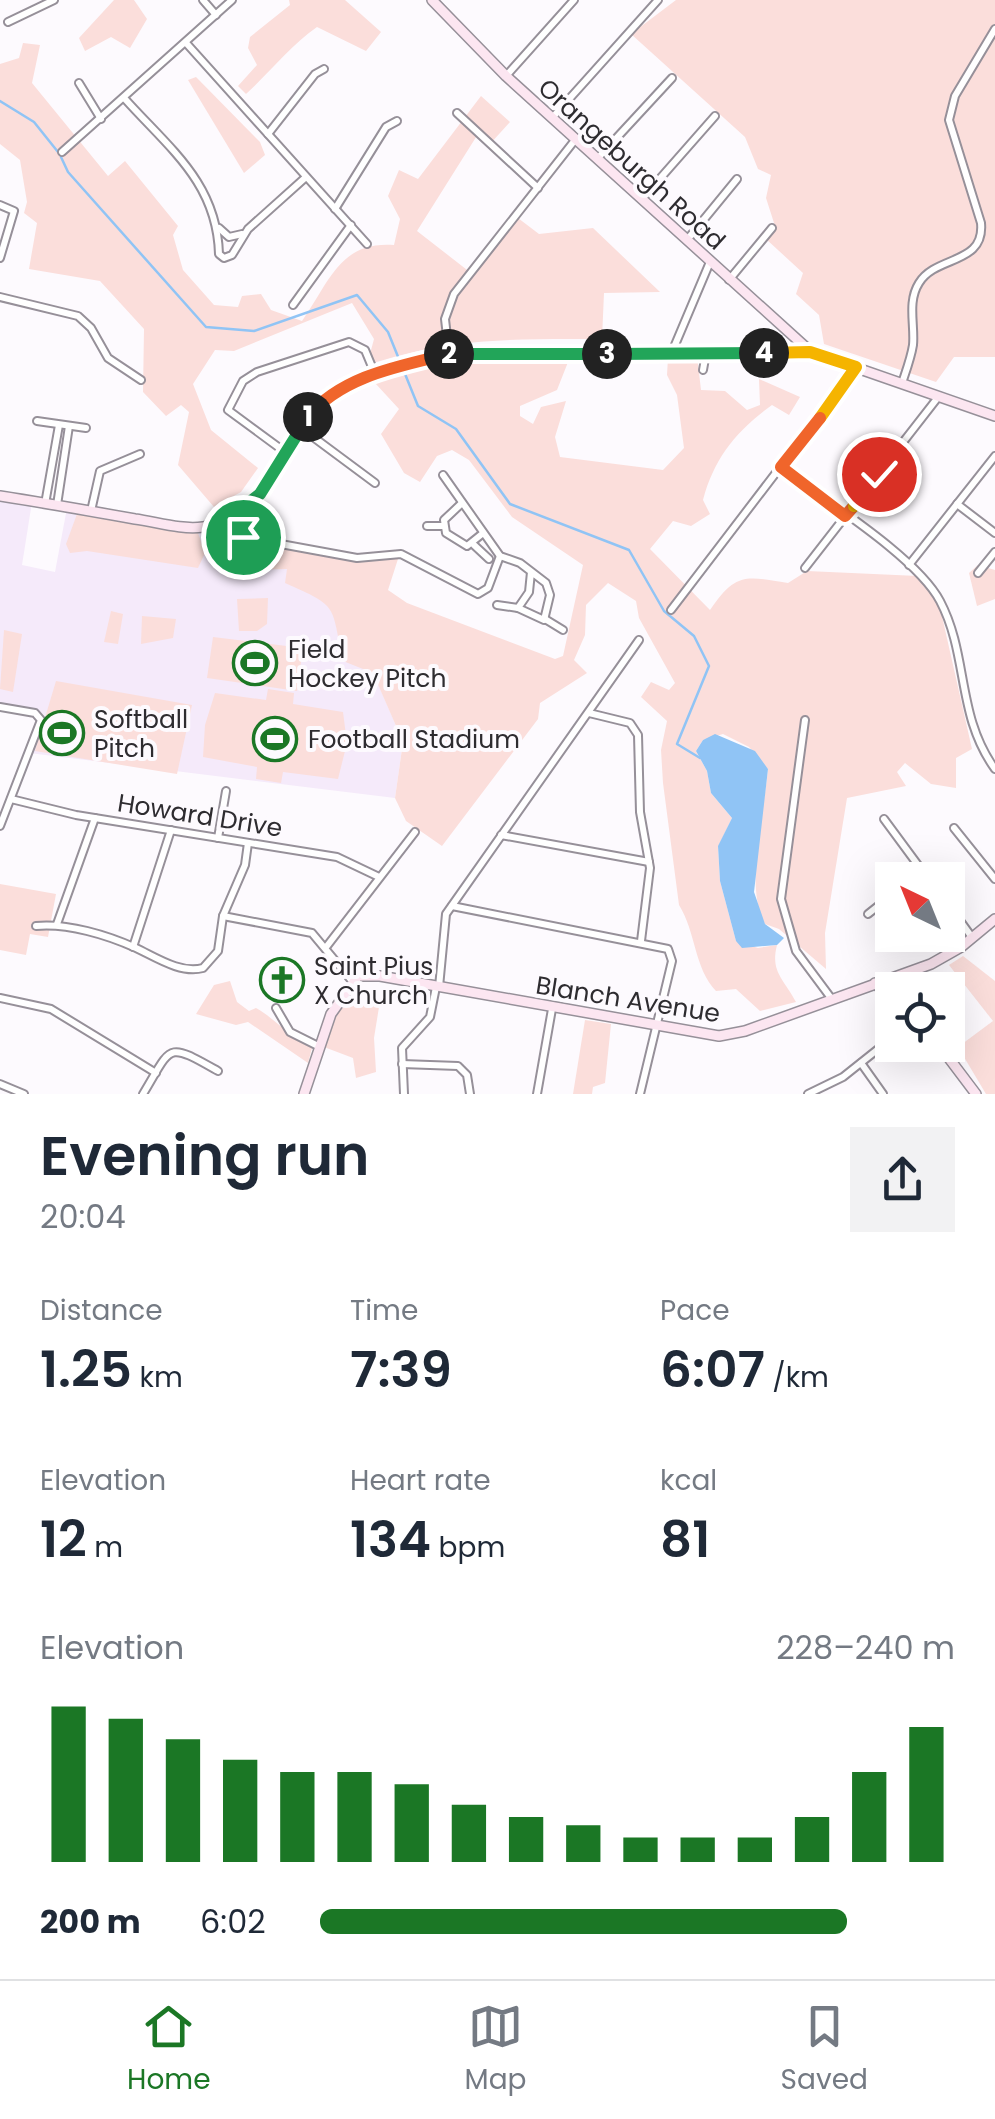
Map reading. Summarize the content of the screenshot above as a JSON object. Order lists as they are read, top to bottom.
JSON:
{
  "streets": {
    "street": ["Orangeburgh Road", "Howard Drive", "Blanch Avenue"]
  },
  "places": {
    "sports": ["Field Hockey Pitch", "Softball Pitch", "Football Stadium"],
    "church": ["Saint Pius X Church"]
  },
  "north": "top left",
  "page": {
    "pins": [
      "4",
      "2",
      "3",
      "1"
    ],
    "heading": ["Evening run", "20:04"],
    "stats": [
      ["Distance", "1.25 km"],
      ["Time", "7:39"],
      ["Pace", "6:07 /km"],
      ["Elevation", "12 m"],
      ["Heart rate", "134 bpm"],
      ["kcal", "81"]
    ],
    "chart": ["Elevation", "228–240 m"],
    "list": [
      {
        "name": "200 m",
        "note": "6:02"
      }
    ],
    "tabs": ["Home", "Map", "Saved"]
  }
}
